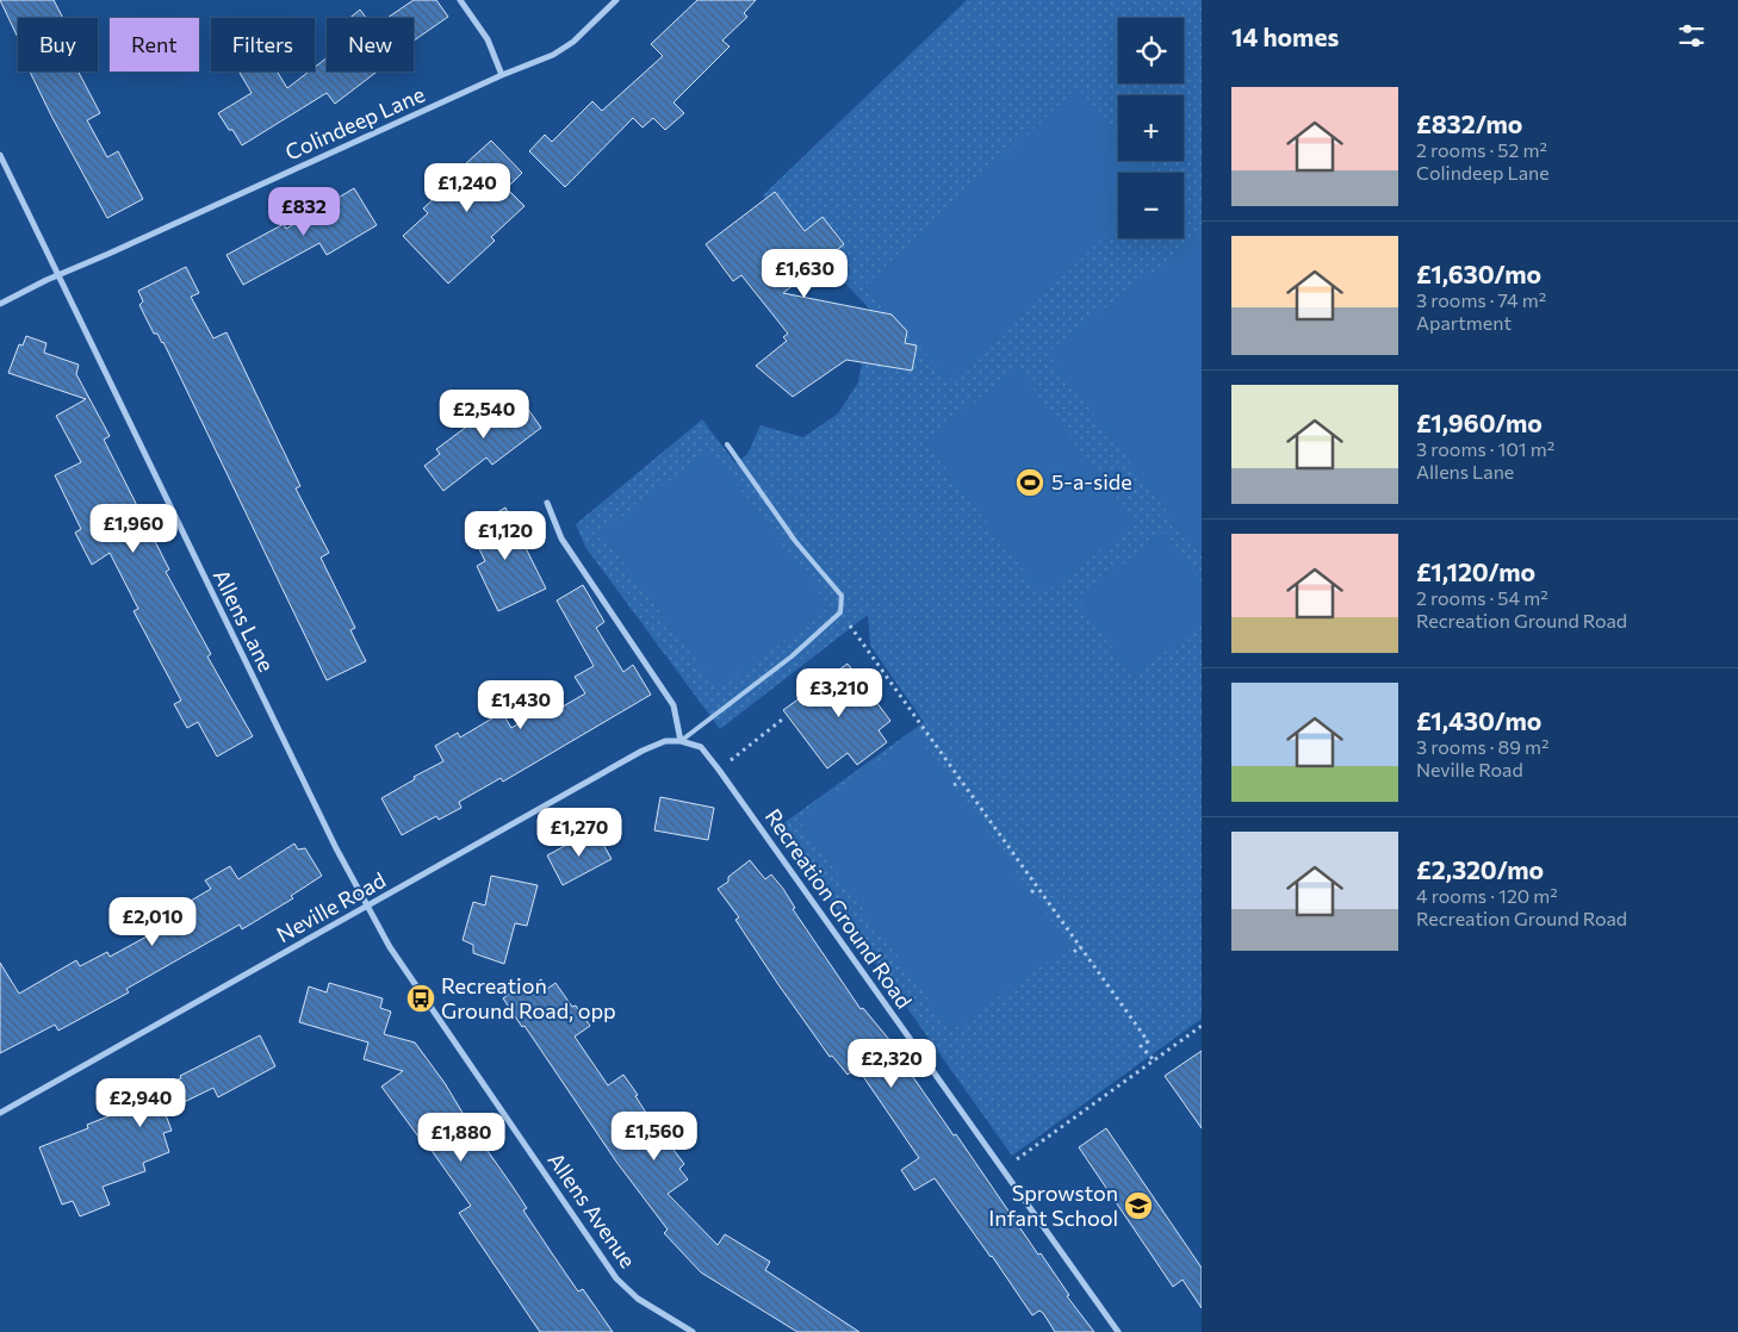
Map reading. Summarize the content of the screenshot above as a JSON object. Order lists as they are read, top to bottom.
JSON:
{
  "streets": {
    "street": [
      "Colindeep Lane",
      "Allens Lane",
      "Neville Road",
      "Recreation Ground Road",
      "Allens Avenue"
    ]
  },
  "crossings": [
    ["Colindeep Lane", "Allens Lane"],
    ["Allens Lane", "Neville Road"],
    ["Allens Lane", "Allens Avenue"],
    ["Neville Road", "Recreation Ground Road"],
    ["Neville Road", "Allens Avenue"]
  ],
  "places": {
    "sports": ["5-a-side"],
    "bus stop": ["Recreation Ground Road, opp"],
    "school or university": ["Sprowston Infant School"]
  },
  "page": {
    "heading": "14 homes",
    "map_buttons": ["+", "−"],
    "chip": [
      "Buy",
      "Rent",
      "Filters",
      "New"
    ],
    "list": [
      {
        "name": "£832/mo",
        "note": "2 rooms · 52 m² · Colindeep Lane"
      },
      {
        "name": "£1,630/mo",
        "note": "3 rooms · 74 m² · Apartment"
      },
      {
        "name": "£1,960/mo",
        "note": "3 rooms · 101 m² · Allens Lane"
      },
      {
        "name": "£1,120/mo",
        "note": "2 rooms · 54 m² · Recreation Ground Road"
      },
      {
        "name": "£1,430/mo",
        "note": "3 rooms · 89 m² · Neville Road"
      },
      {
        "name": "£2,320/mo",
        "note": "4 rooms · 120 m² · Recreation Ground Road"
      }
    ],
    "price": [
      "£1,240",
      "£832",
      "£1,630",
      "£2,540",
      "£1,960",
      "£1,120",
      "£3,210",
      "£1,430",
      "£1,270",
      "£2,010",
      "£2,320",
      "£2,940",
      "£1,560",
      "£1,880"
    ]
  }
}
